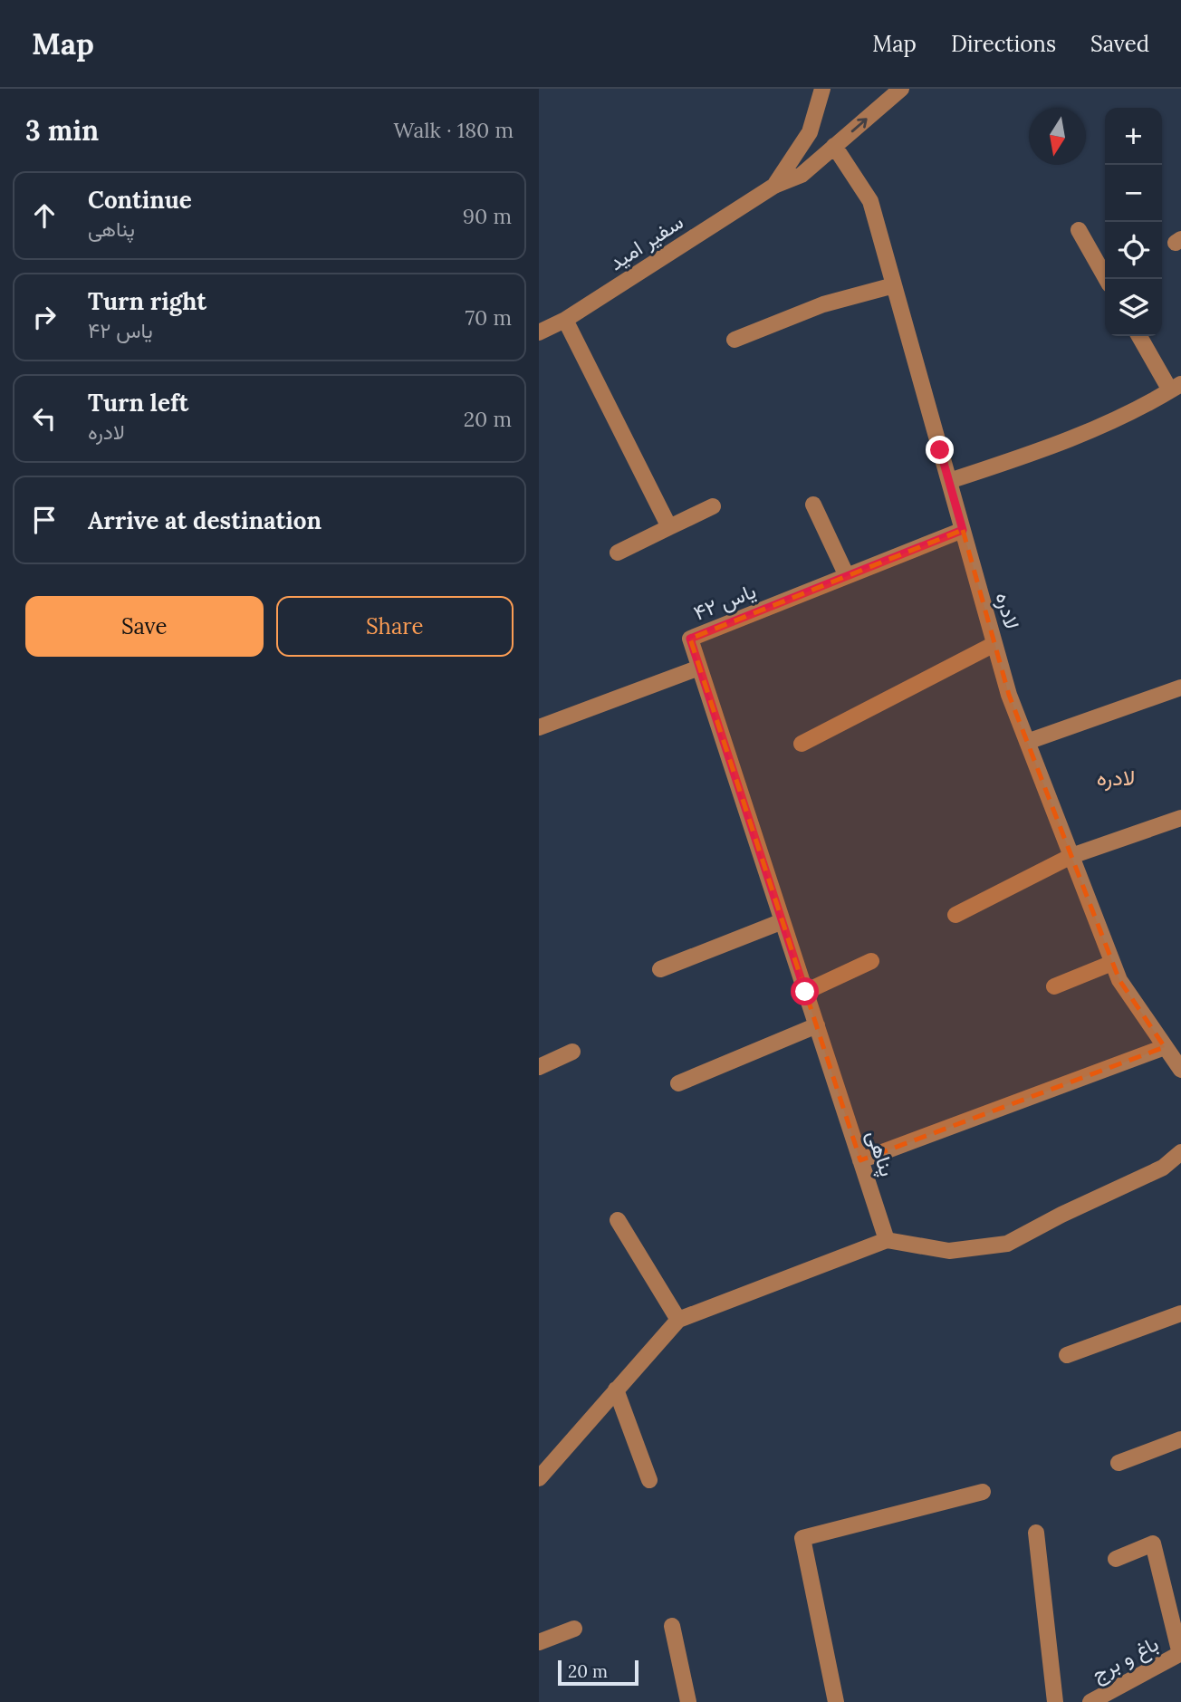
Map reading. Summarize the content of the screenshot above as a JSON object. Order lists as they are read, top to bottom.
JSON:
{
  "streets": {
    "street": [
      "سفیر امید",
      "یاس ۴۲",
      "لادره",
      "پناهی",
      "باغ و برج"
    ]
  },
  "crossings": [
    ["یاس ۴۲", "لادره"],
    ["یاس ۴۲", "پناهی"]
  ],
  "districts": ["لادره"],
  "scale_bar": "20 m",
  "north": "bottom",
  "page": {
    "header": "Map",
    "nav": ["Map", "Directions", "Saved"],
    "heading": ["3 min", "Walk · 180 m"],
    "map_buttons": ["+", "−"],
    "list": [
      ["Continue", "پناهی", "90 m"],
      ["Turn right", "یاس ۴۲", "70 m"],
      ["Turn left", "لادره", "20 m"],
      "Arrive at destination"
    ],
    "buttons": ["Save", "Share"],
    "scale": "20 m"
  }
}
